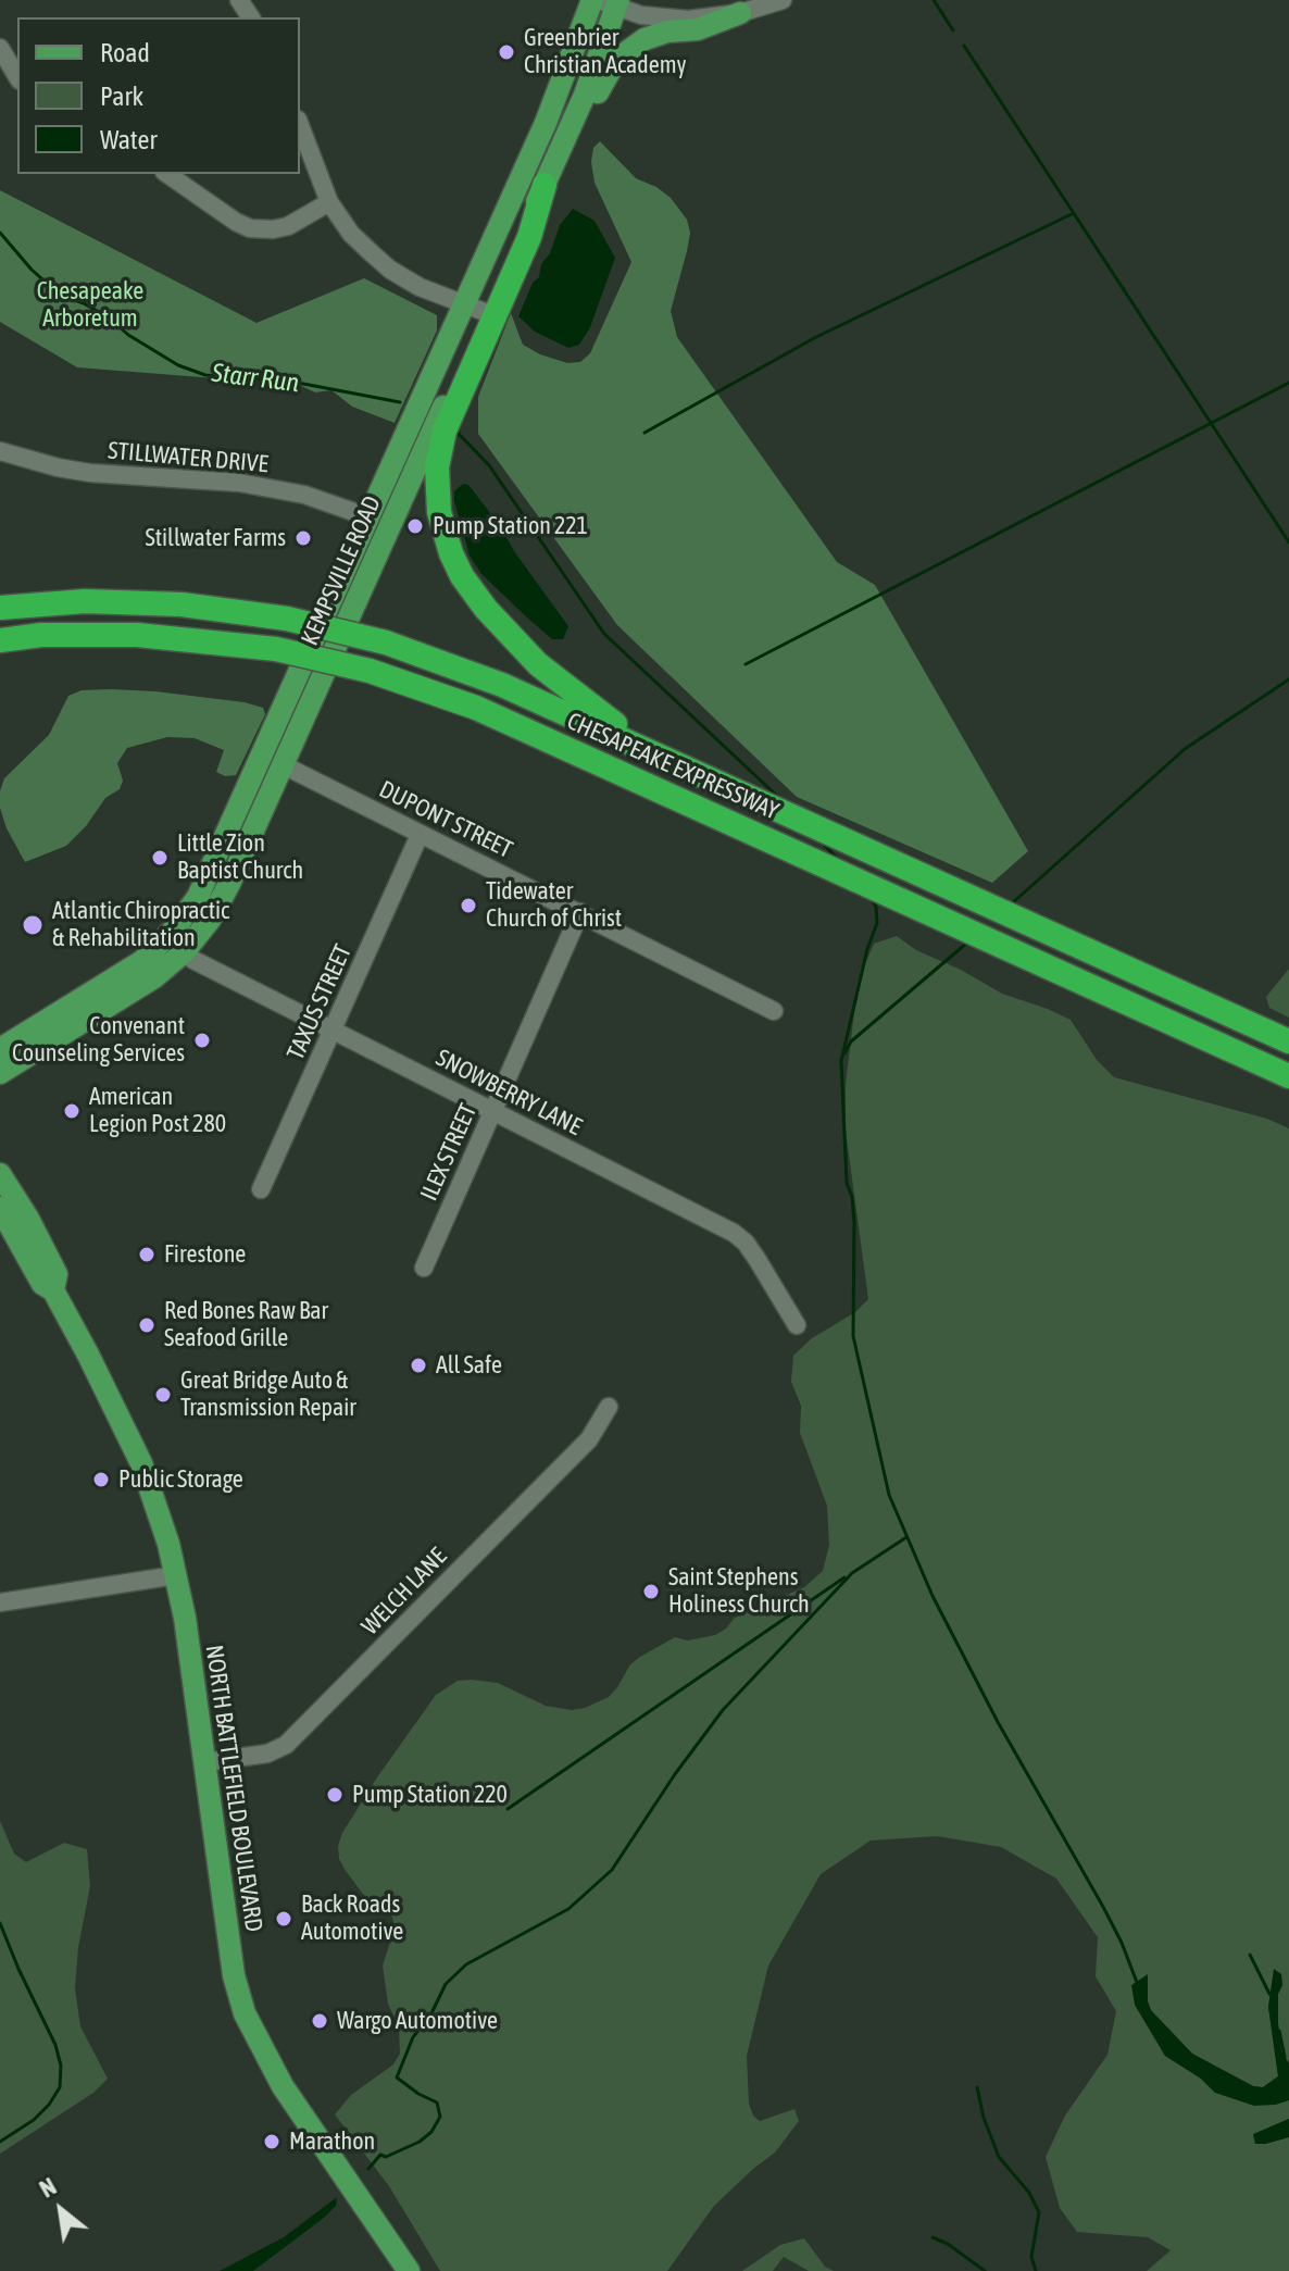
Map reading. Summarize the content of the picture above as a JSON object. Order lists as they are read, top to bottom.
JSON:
{
  "streets": {
    "highway": ["CHESAPEAKE EXPRESSWAY"],
    "main road": ["KEMPSVILLE ROAD", "NORTH BATTLEFIELD BOULEVARD"],
    "street": [
      "STILLWATER DRIVE",
      "DUPONT STREET",
      "TAXUS STREET",
      "SNOWBERRY LANE",
      "ILEX STREET",
      "WELCH LANE"
    ]
  },
  "crossings": [
    ["STILLWATER DRIVE", "KEMPSVILLE ROAD"],
    ["KEMPSVILLE ROAD", "DUPONT STREET"],
    ["KEMPSVILLE ROAD", "SNOWBERRY LANE"],
    ["DUPONT STREET", "TAXUS STREET"],
    ["DUPONT STREET", "ILEX STREET"],
    ["TAXUS STREET", "SNOWBERRY LANE"],
    ["SNOWBERRY LANE", "ILEX STREET"],
    ["WELCH LANE", "NORTH BATTLEFIELD BOULEVARD"]
  ],
  "water": ["Starr Run"],
  "parks": ["Chesapeake Arboretum"],
  "places": [
    "Greenbrier Christian Academy",
    "Pump Station 221",
    "Stillwater Farms",
    "Little Zion Baptist Church",
    "Tidewater Church of Christ",
    "Atlantic Chiropractic & Rehabilitation",
    "Convenant Counseling Services",
    "American Legion Post 280",
    "Firestone",
    "Red Bones Raw Bar Seafood Grille",
    "All Safe",
    "Great Bridge Auto & Transmission Repair",
    "Public Storage",
    "Saint Stephens Holiness Church",
    "Pump Station 220",
    "Back Roads Automotive",
    "Wargo Automotive",
    "Marathon"
  ],
  "legend": ["Road", "Park", "Water"],
  "north": "top left"
}
